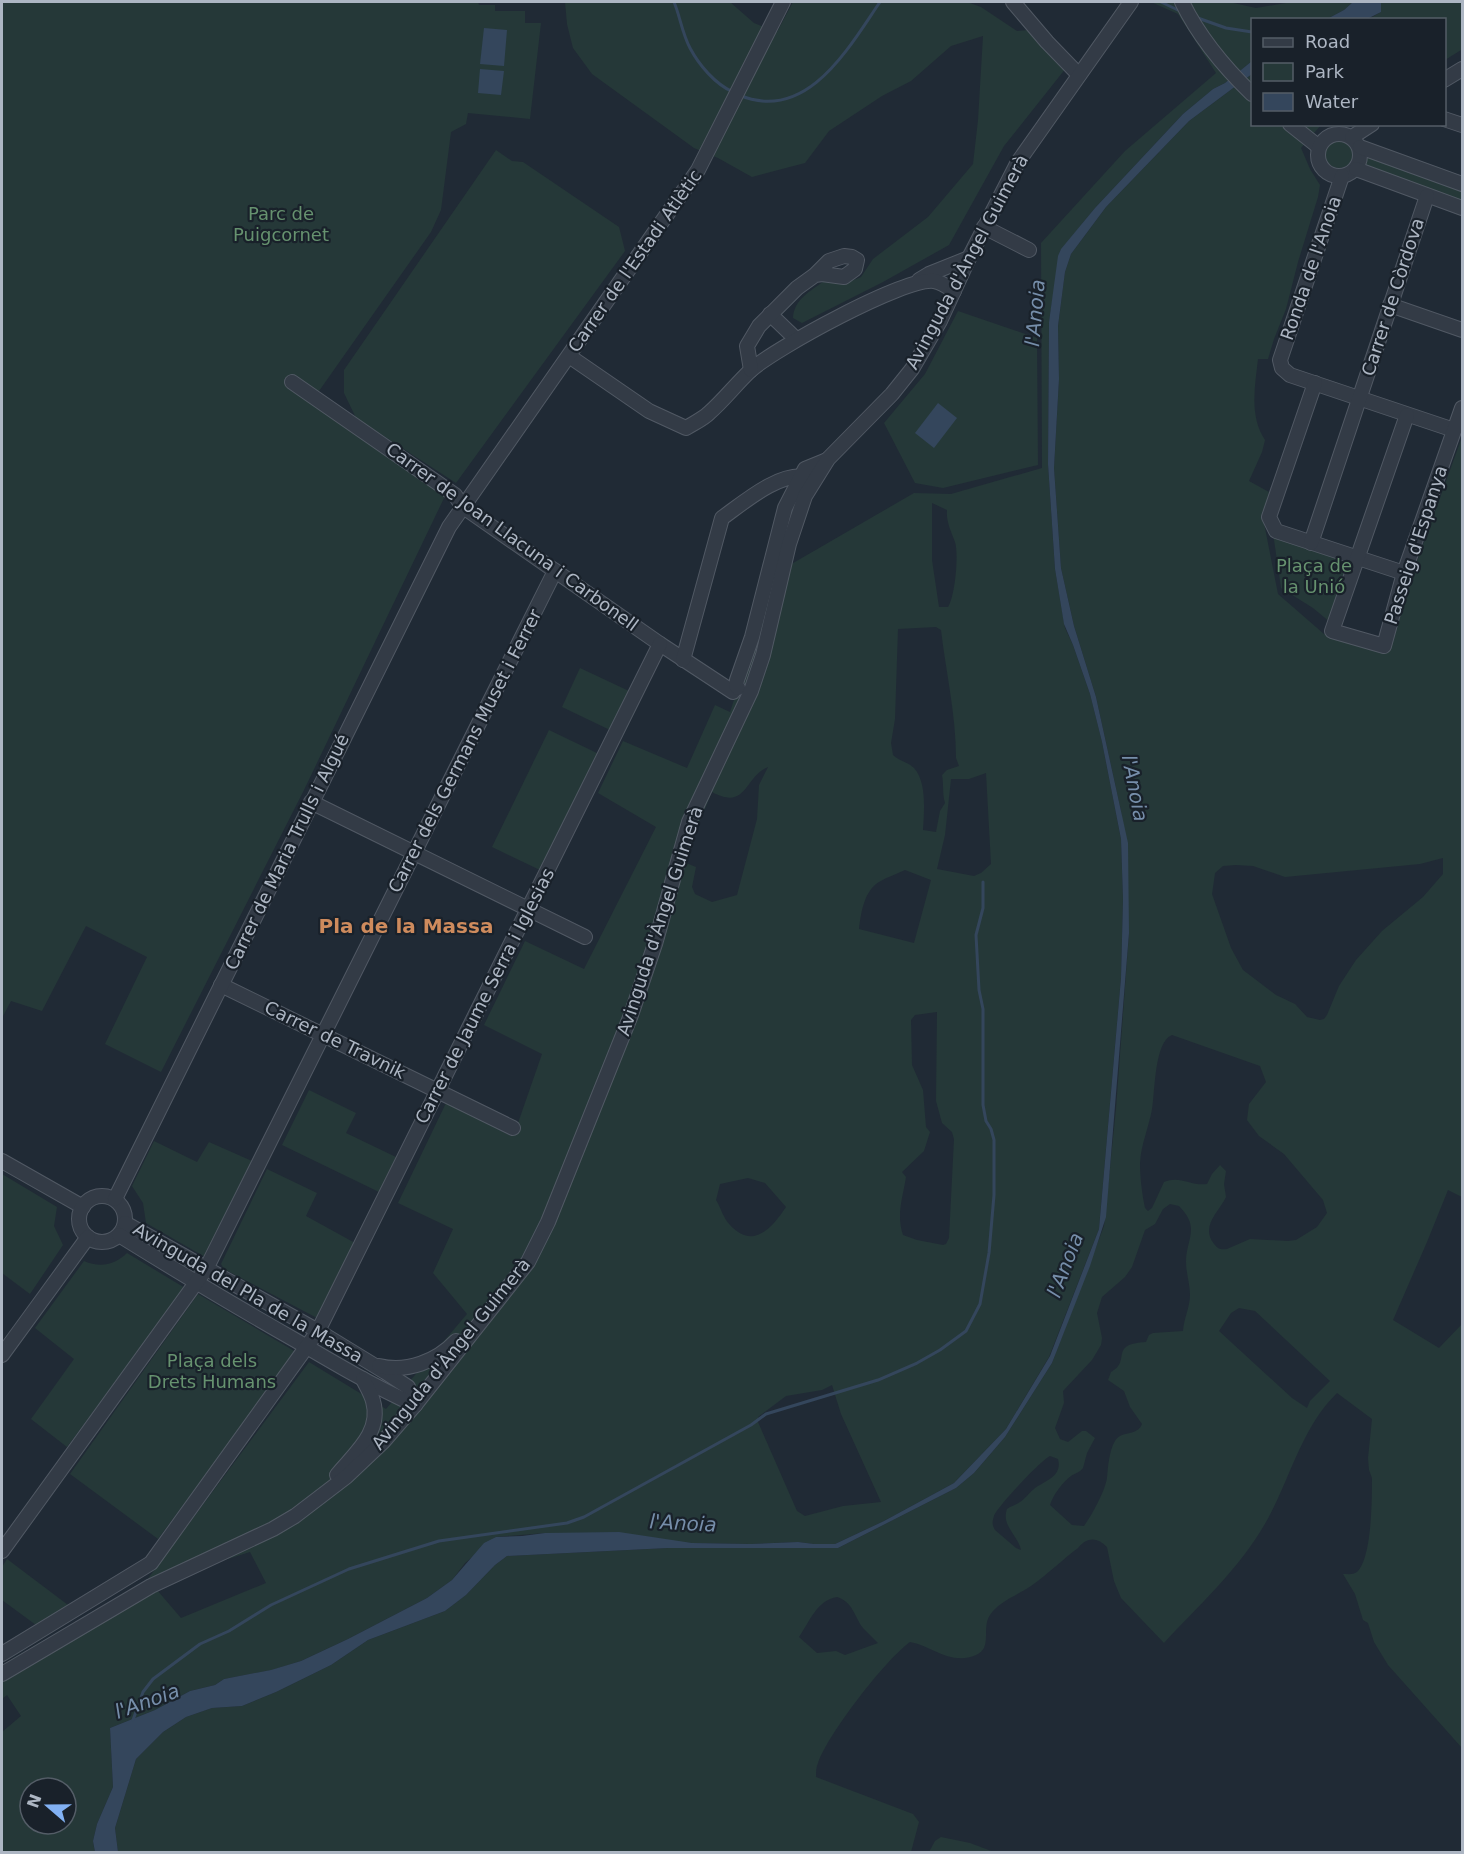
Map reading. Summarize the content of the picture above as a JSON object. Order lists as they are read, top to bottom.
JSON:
{
  "streets": {
    "street": [
      "Carrer de l'Estadi Atlètic",
      "Avinguda d'Àngel Guimerà",
      "Ronda de l'Anoia",
      "Carrer de Còrdova",
      "Carrer de Joan Llacuna i Carbonell",
      "Passeig d'Espanya",
      "Carrer dels Germans Muset i Ferrer",
      "Carrer de Maria Trulls i Algué",
      "Carrer de Jaume Serra i Iglesias",
      "Carrer de Travnik",
      "Avinguda del Pla de la Massa"
    ]
  },
  "crossings": [
    ["Carrer de l'Estadi Atlètic", "Carrer de Joan Llacuna i Carbonell"],
    ["Carrer de l'Estadi Atlètic", "Carrer de Maria Trulls i Algué"],
    ["Avinguda d'Àngel Guimerà", "Carrer de Joan Llacuna i Carbonell"],
    ["Avinguda d'Àngel Guimerà", "Avinguda del Pla de la Massa"],
    ["Carrer de Joan Llacuna i Carbonell", "Carrer dels Germans Muset i Ferrer"],
    ["Carrer de Joan Llacuna i Carbonell", "Carrer de Maria Trulls i Algué"],
    ["Carrer de Joan Llacuna i Carbonell", "Carrer de Jaume Serra i Iglesias"],
    ["Carrer dels Germans Muset i Ferrer", "Carrer de Travnik"],
    ["Carrer dels Germans Muset i Ferrer", "Avinguda del Pla de la Massa"],
    ["Carrer de Maria Trulls i Algué", "Carrer de Travnik"],
    ["Carrer de Maria Trulls i Algué", "Avinguda del Pla de la Massa"],
    ["Carrer de Jaume Serra i Iglesias", "Carrer de Travnik"],
    ["Carrer de Jaume Serra i Iglesias", "Avinguda del Pla de la Massa"]
  ],
  "districts": ["Pla de la Massa"],
  "water": ["l'Anoia"],
  "parks": ["Parc de Puigcornet", "Plaça de la Unió", "Plaça dels Drets Humans"],
  "legend": ["Road", "Park", "Water"],
  "north": "left"
}
